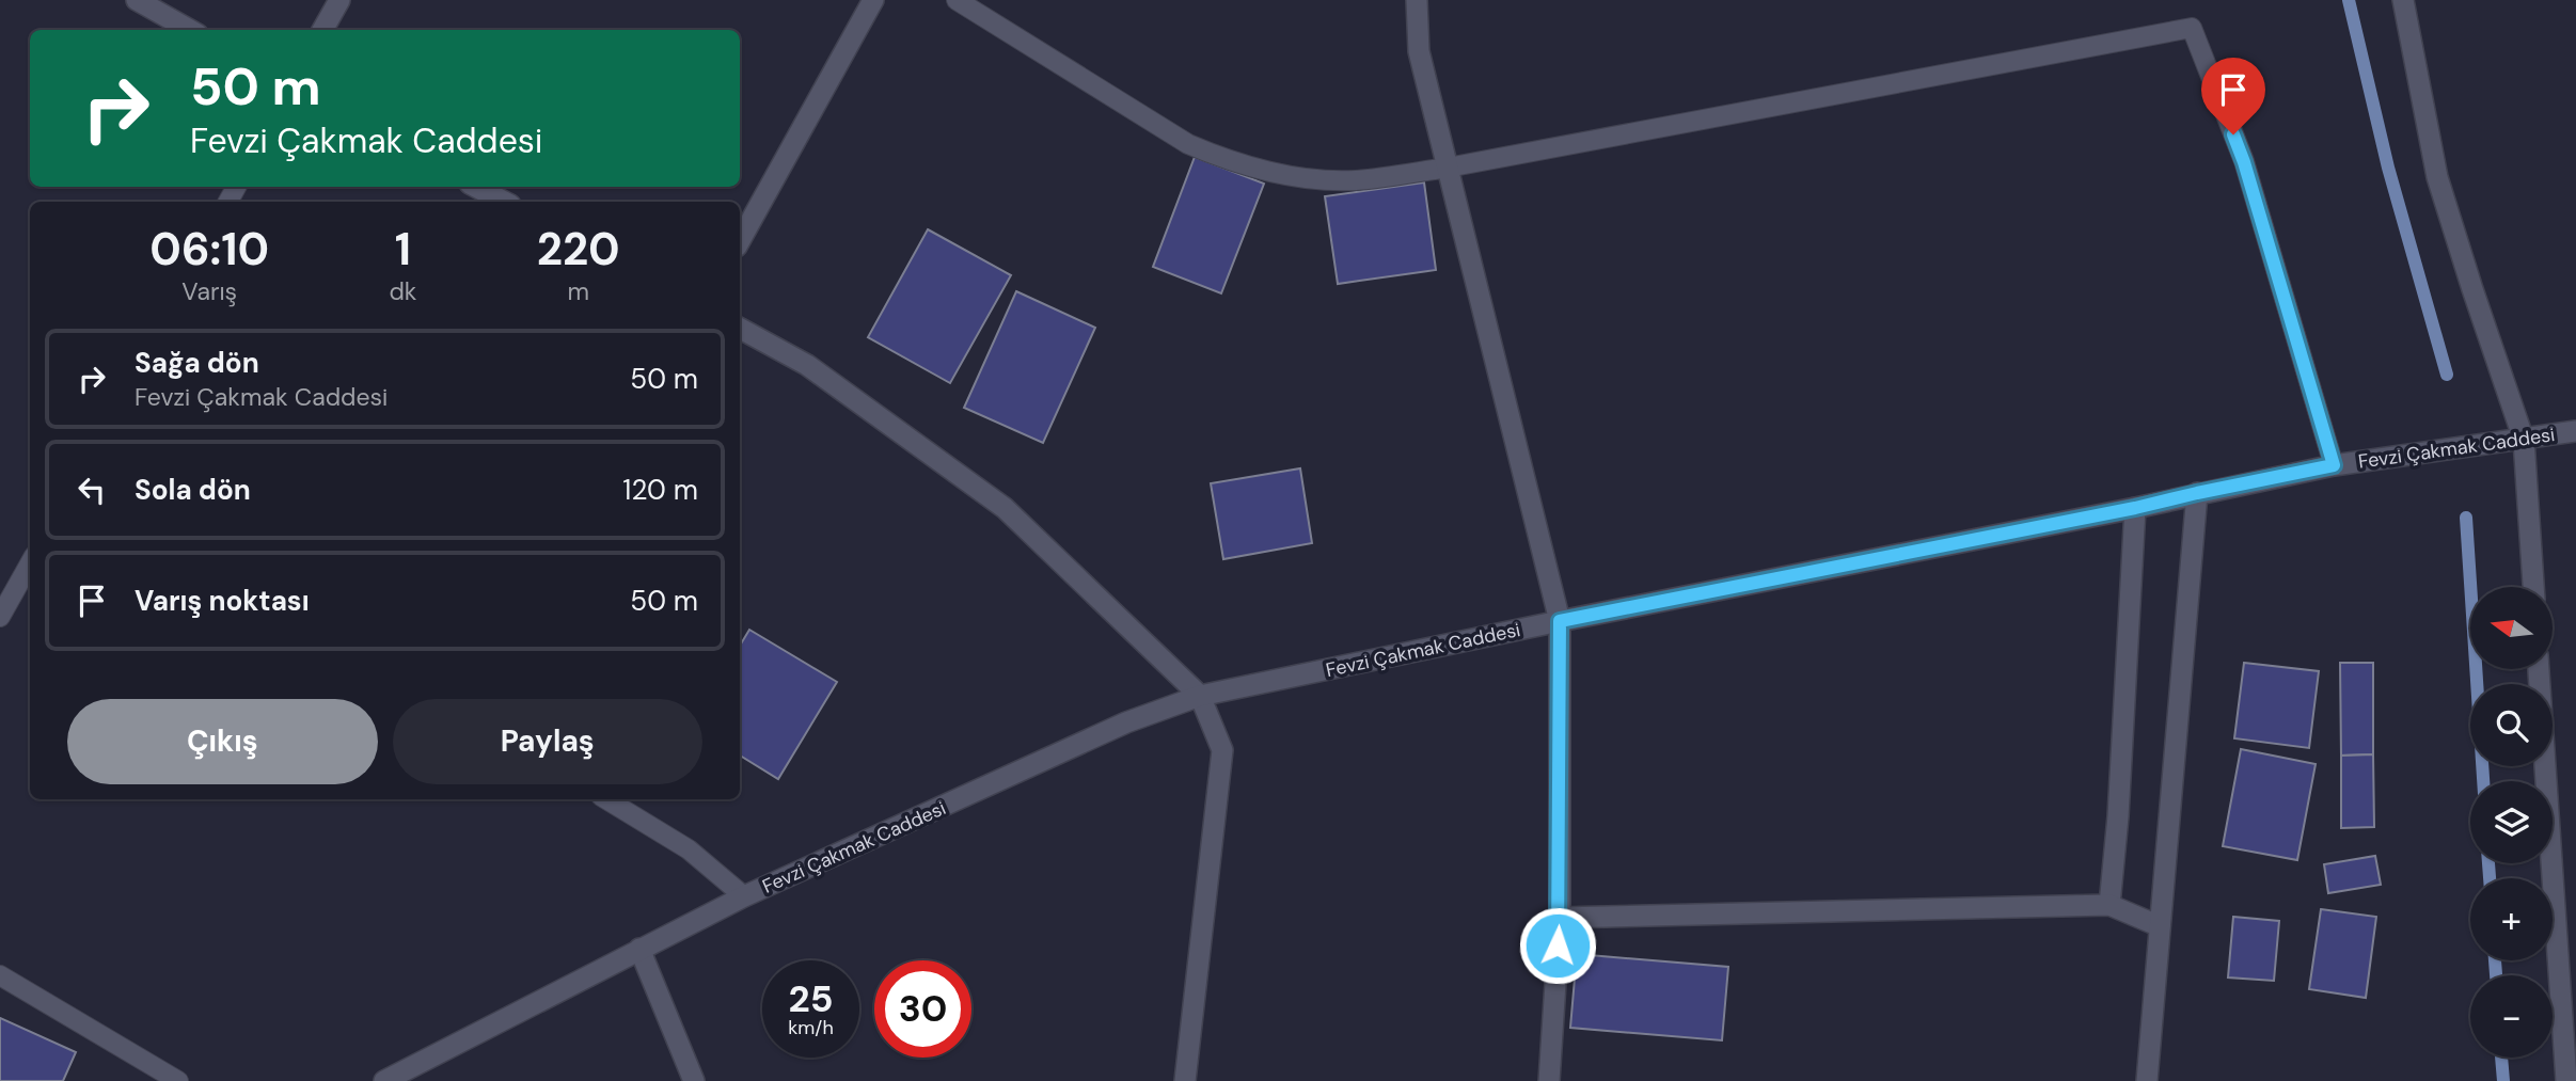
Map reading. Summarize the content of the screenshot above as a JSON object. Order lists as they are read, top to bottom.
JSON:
{
  "streets": {
    "street": ["Fevzi Çakmak Caddesi"]
  },
  "north": "left",
  "page": {
    "turn": ["50 m", "Fevzi Çakmak Caddesi"],
    "eta": [
      "06:10",
      "Varış",
      "1",
      "dk",
      "220",
      "m"
    ],
    "list": [
      {
        "name": "Sağa dön",
        "note": "Fevzi Çakmak Caddesi",
        "value": "50 m"
      },
      {
        "name": "Sola dön",
        "value": "120 m"
      },
      {
        "name": "Varış noktası",
        "value": "50 m"
      }
    ],
    "map_buttons": ["+", "−"],
    "buttons": ["Çıkış", "Paylaş"],
    "speed": "25 km/h",
    "limit": "30"
  }
}
